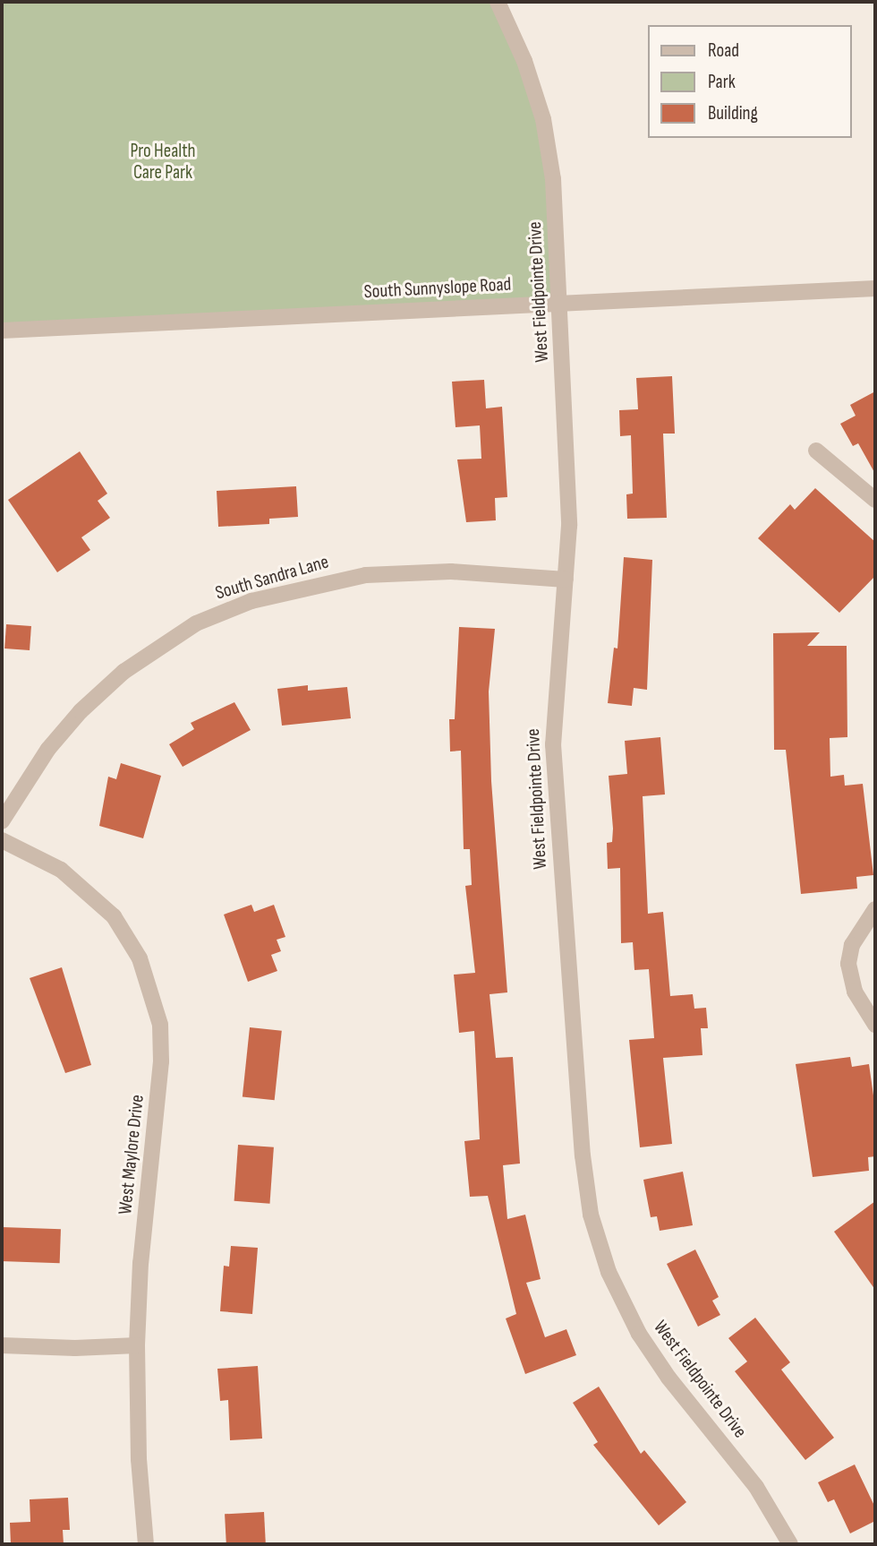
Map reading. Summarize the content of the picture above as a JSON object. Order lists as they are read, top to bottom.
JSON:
{
  "streets": {
    "street": [
      "South Sunnyslope Road",
      "West Fieldpointe Drive",
      "South Sandra Lane",
      "West Maylore Drive"
    ]
  },
  "crossings": [
    ["South Sunnyslope Road", "West Fieldpointe Drive"],
    ["West Fieldpointe Drive", "South Sandra Lane"]
  ],
  "parks": ["Pro Health Care Park"],
  "legend": ["Road", "Park", "Building"]
}
